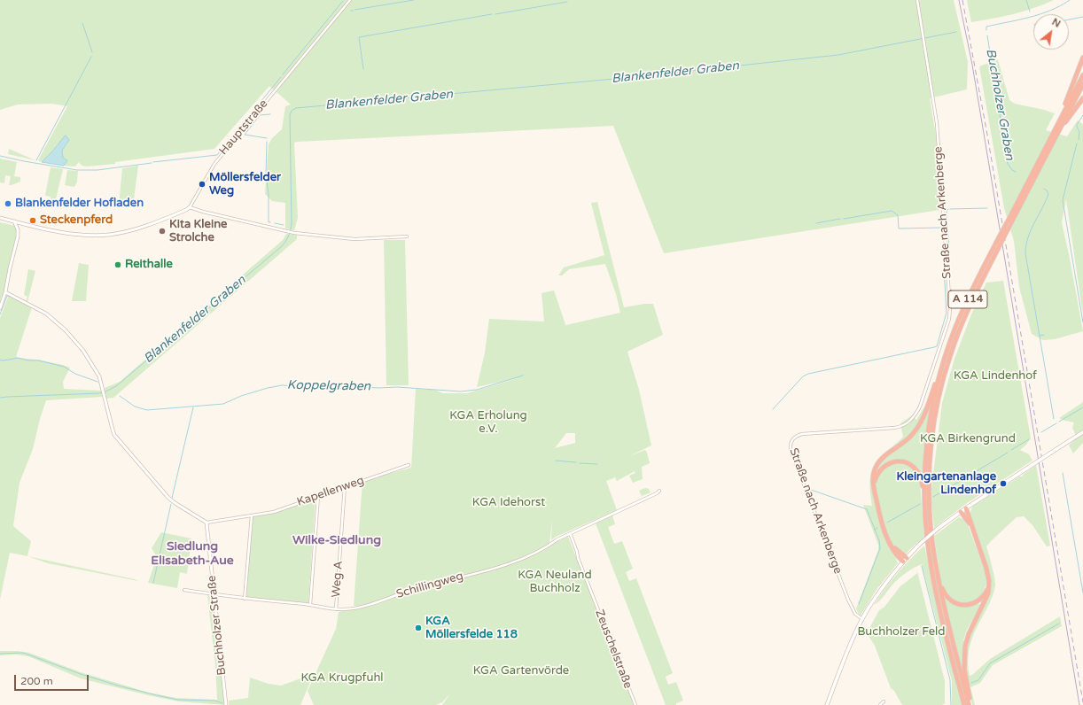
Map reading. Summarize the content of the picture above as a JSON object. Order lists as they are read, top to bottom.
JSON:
{
  "streets": {
    "highway": ["A 114"],
    "street": [
      "Hauptstraße",
      "Straße nach Arkenberge",
      "Kapellenweg",
      "Weg A",
      "Schillingweg",
      "Buchholzer Straße",
      "Zeuschelstraße"
    ]
  },
  "crossings": [
    ["Kapellenweg", "Weg A"],
    ["Kapellenweg", "Buchholzer Straße"],
    ["Weg A", "Schillingweg"],
    ["Schillingweg", "Buchholzer Straße"],
    ["Schillingweg", "Zeuschelstraße"]
  ],
  "districts": ["Wilke-Siedlung", "Siedlung Elisabeth-Aue"],
  "water": ["Blankenfelder Graben", "Buchholzer Graben", "Koppelgraben"],
  "parks": [
    "KGA Lindenhof",
    "KGA Erholung e.V.",
    "KGA Birkengrund",
    "KGA Idehorst",
    "KGA Neuland Buchholz",
    "Buchholzer Feld",
    "KGA Gartenvörde",
    "KGA Krugpfuhl"
  ],
  "places": [
    "Möllersfelder Weg",
    "Blankenfelder Hofladen",
    "Steckenpferd",
    "Kita Kleine Strolche",
    "Reithalle",
    "Kleingartenanlage Lindenhof",
    "KGA Möllersfelde 118"
  ],
  "scale_bar": "200 m",
  "north": "top right"
}
